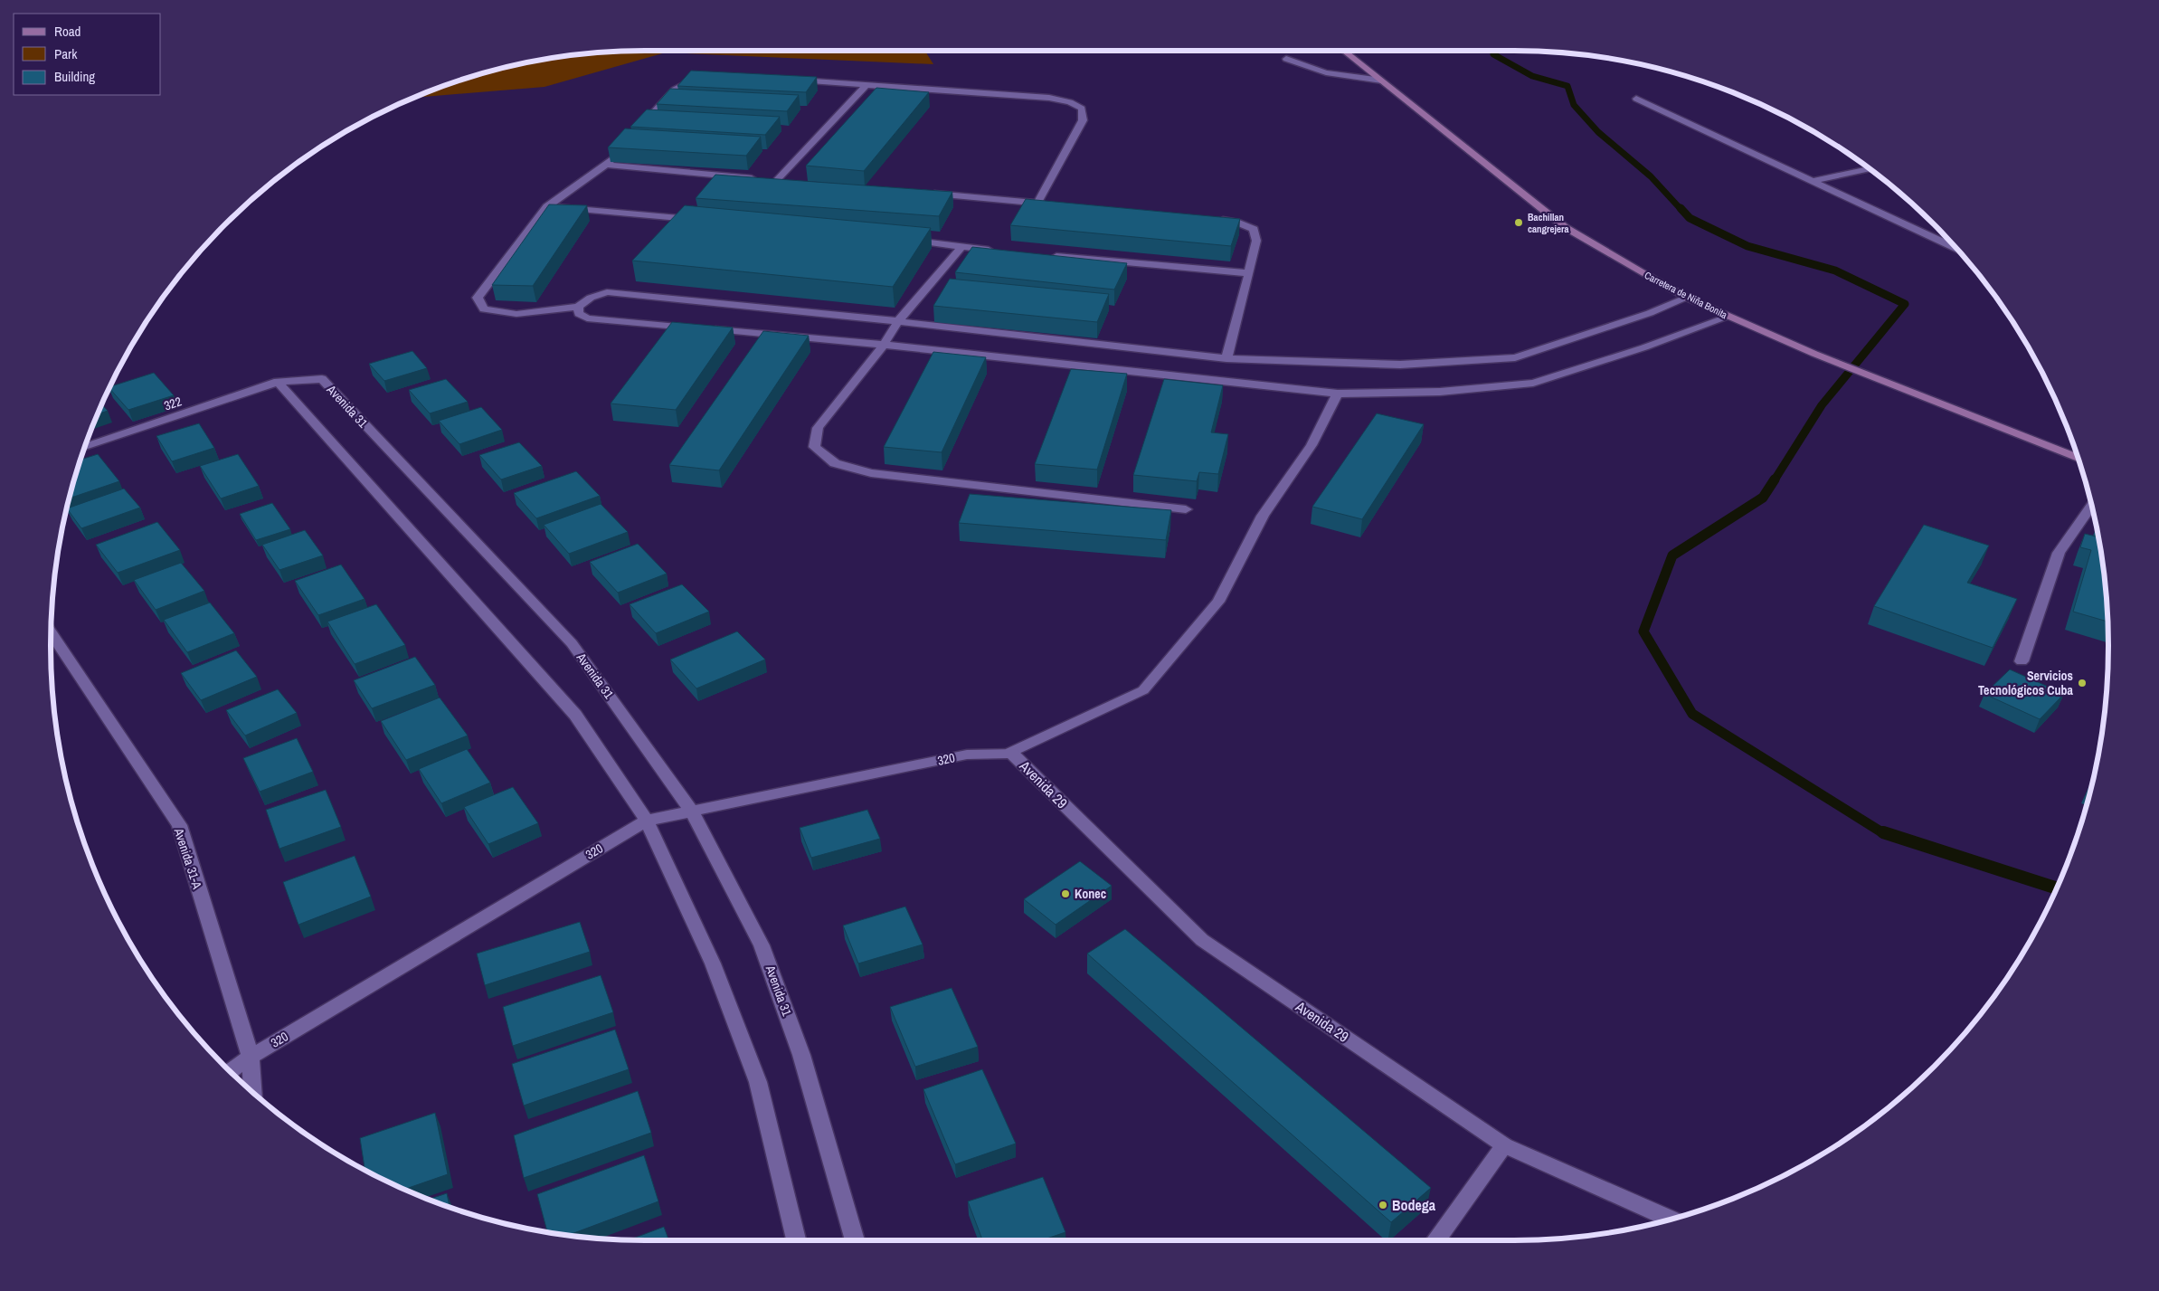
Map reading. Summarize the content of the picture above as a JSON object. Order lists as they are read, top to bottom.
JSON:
{
  "streets": {
    "main road": ["Carretera de Niña Bonita"],
    "street": [
      "322",
      "Avenida 31",
      "320",
      "Avenida 29",
      "Avenida 31-A"
    ]
  },
  "crossings": [
    ["322", "Avenida 31"],
    ["Avenida 31", "320"],
    ["320", "Avenida 29"],
    ["320", "Avenida 31-A"]
  ],
  "places": [
    "Bachillan cangrejera",
    "Servicios Tecnológicos Cuba",
    "Konec",
    "Bodega"
  ],
  "legend": ["Road", "Park", "Building"]
}
